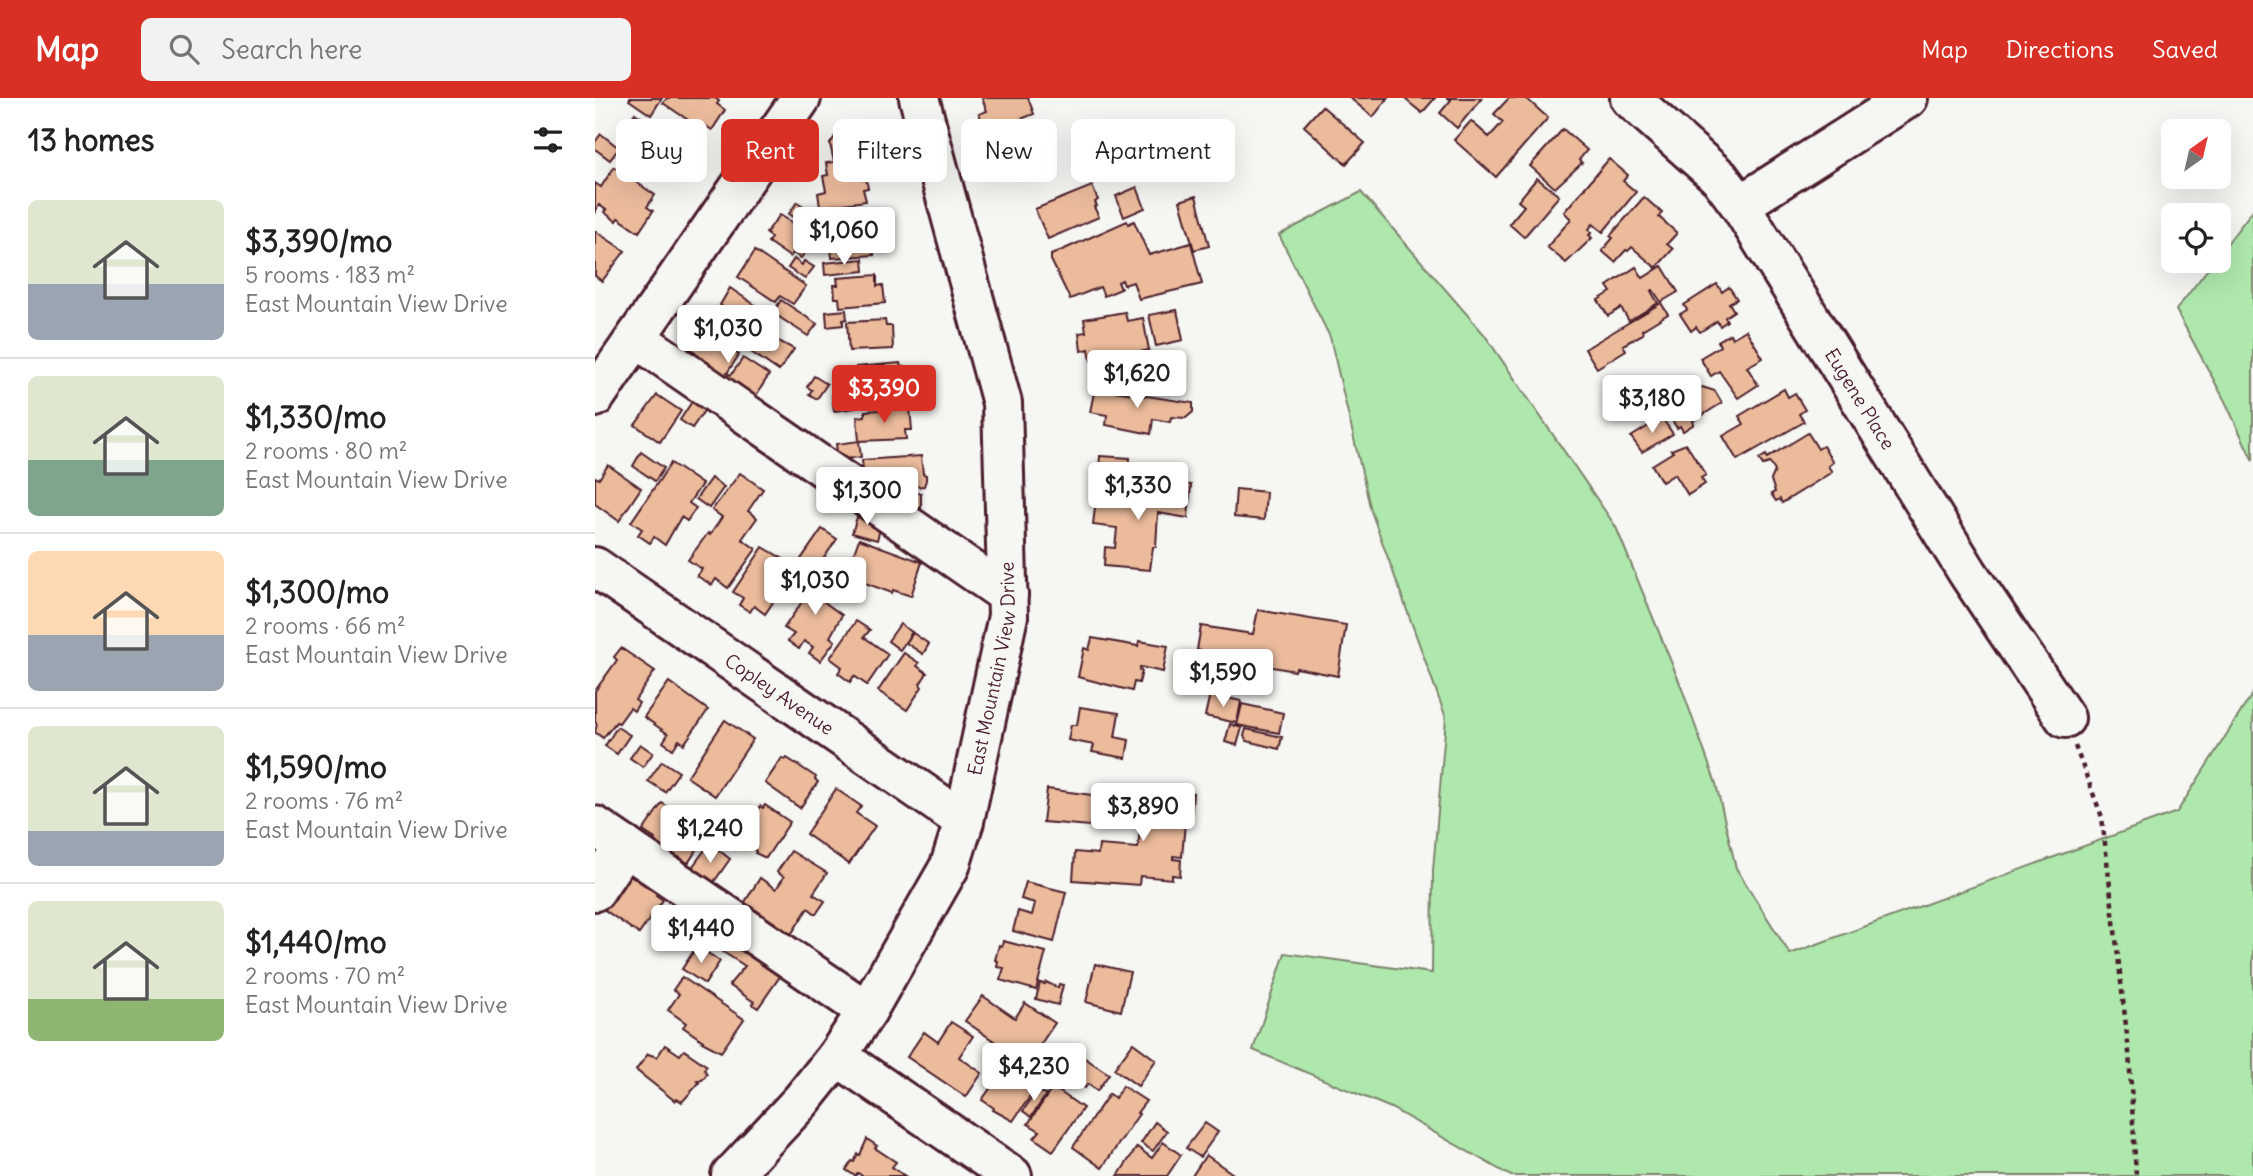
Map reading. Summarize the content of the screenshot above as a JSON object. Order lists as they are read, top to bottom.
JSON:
{
  "streets": {
    "street": ["Eugene Place", "East Mountain View Drive", "Copley Avenue"]
  },
  "crossings": [
    ["East Mountain View Drive", "Copley Avenue"]
  ],
  "north": "top right",
  "page": {
    "header": "Map",
    "search": "Search here",
    "nav": ["Map", "Directions", "Saved"],
    "heading": "13 homes",
    "chip": [
      "Buy",
      "Rent",
      "Filters",
      "New",
      "Apartment"
    ],
    "list": [
      {
        "name": "$3,390/mo",
        "note": "5 rooms · 183 m² · East Mountain View Drive"
      },
      {
        "name": "$1,330/mo",
        "note": "2 rooms · 80 m² · East Mountain View Drive"
      },
      {
        "name": "$1,300/mo",
        "note": "2 rooms · 66 m² · East Mountain View Drive"
      },
      {
        "name": "$1,590/mo",
        "note": "2 rooms · 76 m² · East Mountain View Drive"
      },
      {
        "name": "$1,440/mo",
        "note": "2 rooms · 70 m² · East Mountain View Drive"
      }
    ],
    "price": [
      "$1,060",
      "$1,030",
      "$1,620",
      "$3,390",
      "$3,180",
      "$1,330",
      "$1,300",
      "$1,030",
      "$1,590",
      "$3,890",
      "$1,240",
      "$1,440",
      "$4,230"
    ]
  }
}
